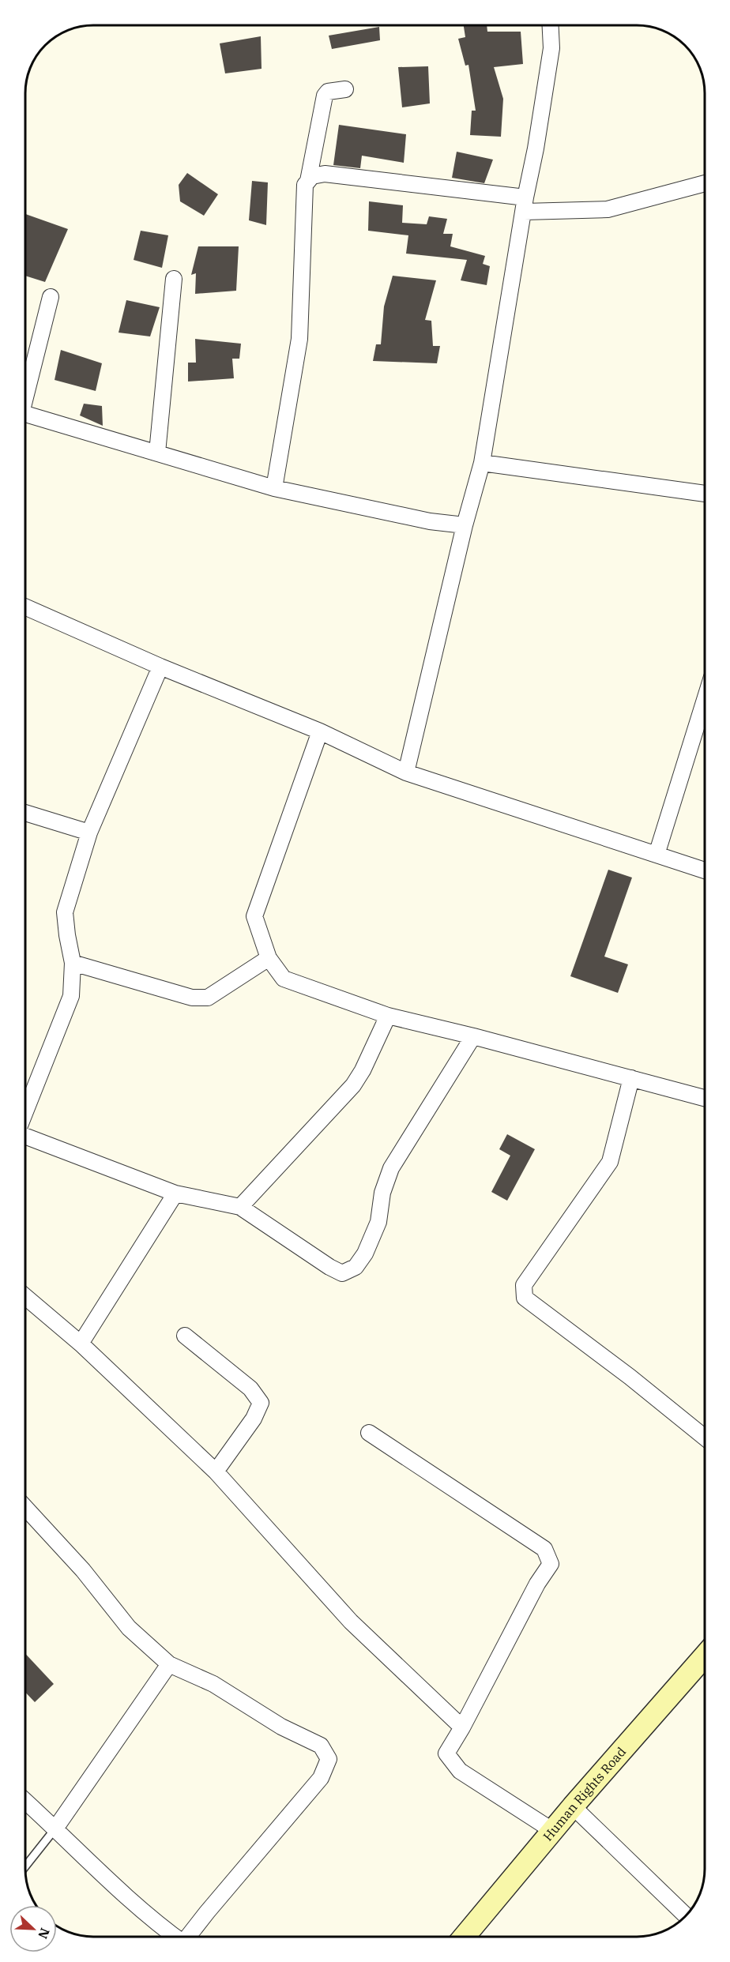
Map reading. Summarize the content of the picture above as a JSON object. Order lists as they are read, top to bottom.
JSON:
{
  "streets": {
    "street": ["Human Rights Road"]
  },
  "north": "bottom right"
}
